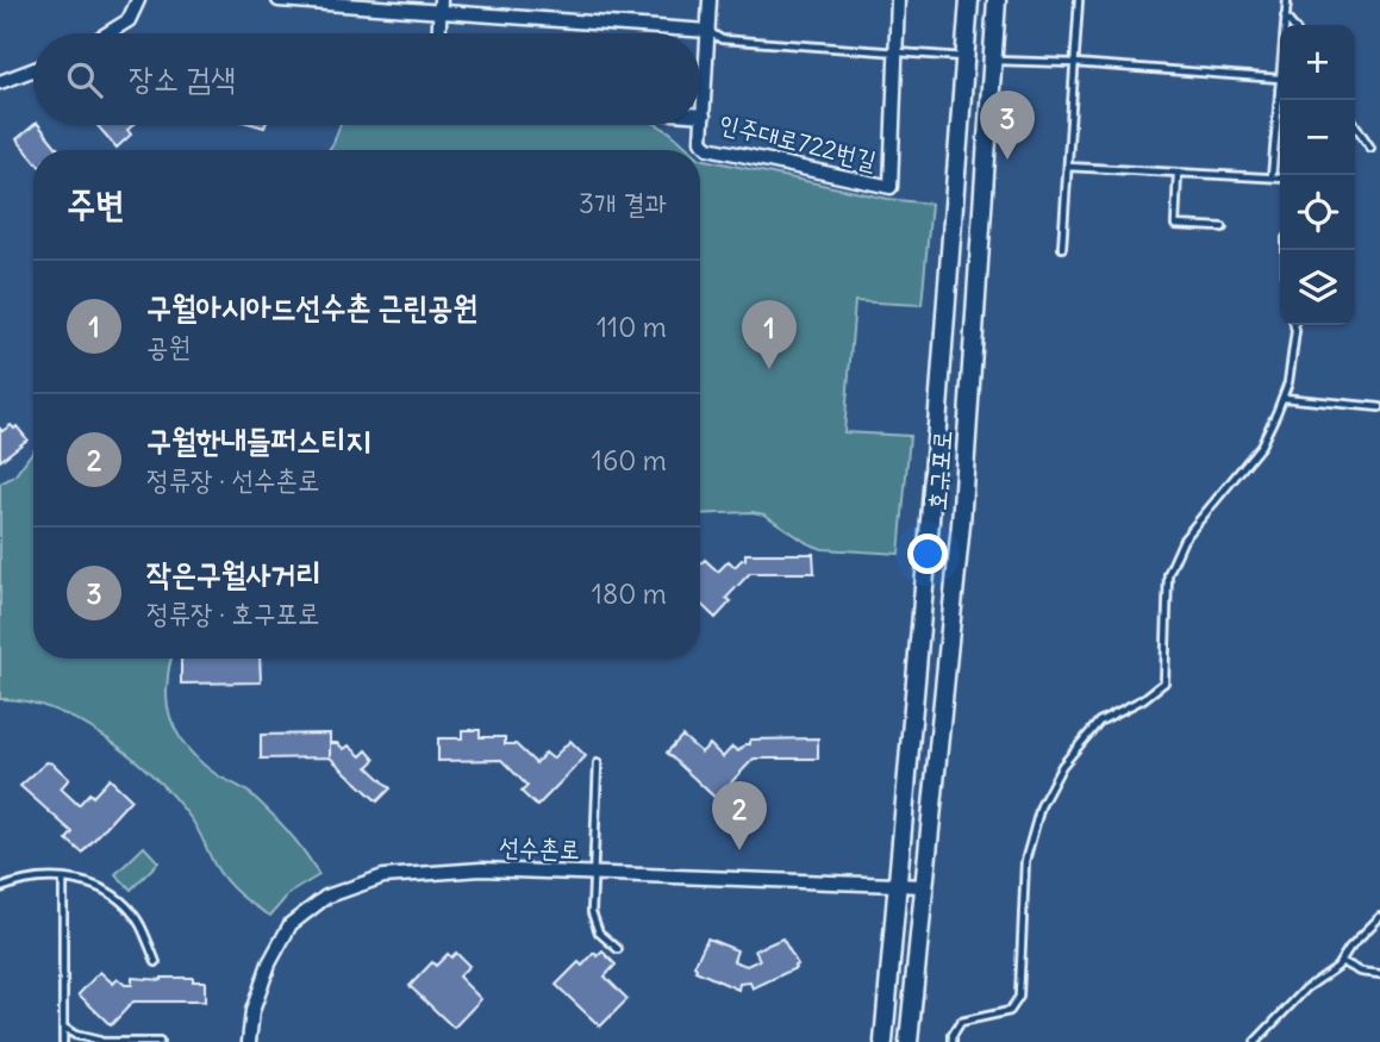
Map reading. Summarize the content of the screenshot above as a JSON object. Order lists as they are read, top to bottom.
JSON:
{
  "streets": {
    "main road": ["호구포로"],
    "street": ["인주대로722번길", "선수촌로"]
  },
  "crossings": [
    ["호구포로", "선수촌로"]
  ],
  "page": {
    "map_buttons": ["+", "−"],
    "search": "장소 검색",
    "pins": ["3", "1", "2"],
    "heading": ["주변", "3개 결과"],
    "list": [
      {
        "mark": "1",
        "name": "구월아시아드선수촌 근린공원",
        "note": "공원",
        "value": "110 m"
      },
      {
        "mark": "2",
        "name": "구월한내들퍼스티지",
        "note": "정류장 · 선수촌로",
        "value": "160 m"
      },
      {
        "mark": "3",
        "name": "작은구월사거리",
        "note": "정류장 · 호구포로",
        "value": "180 m"
      }
    ]
  }
}
